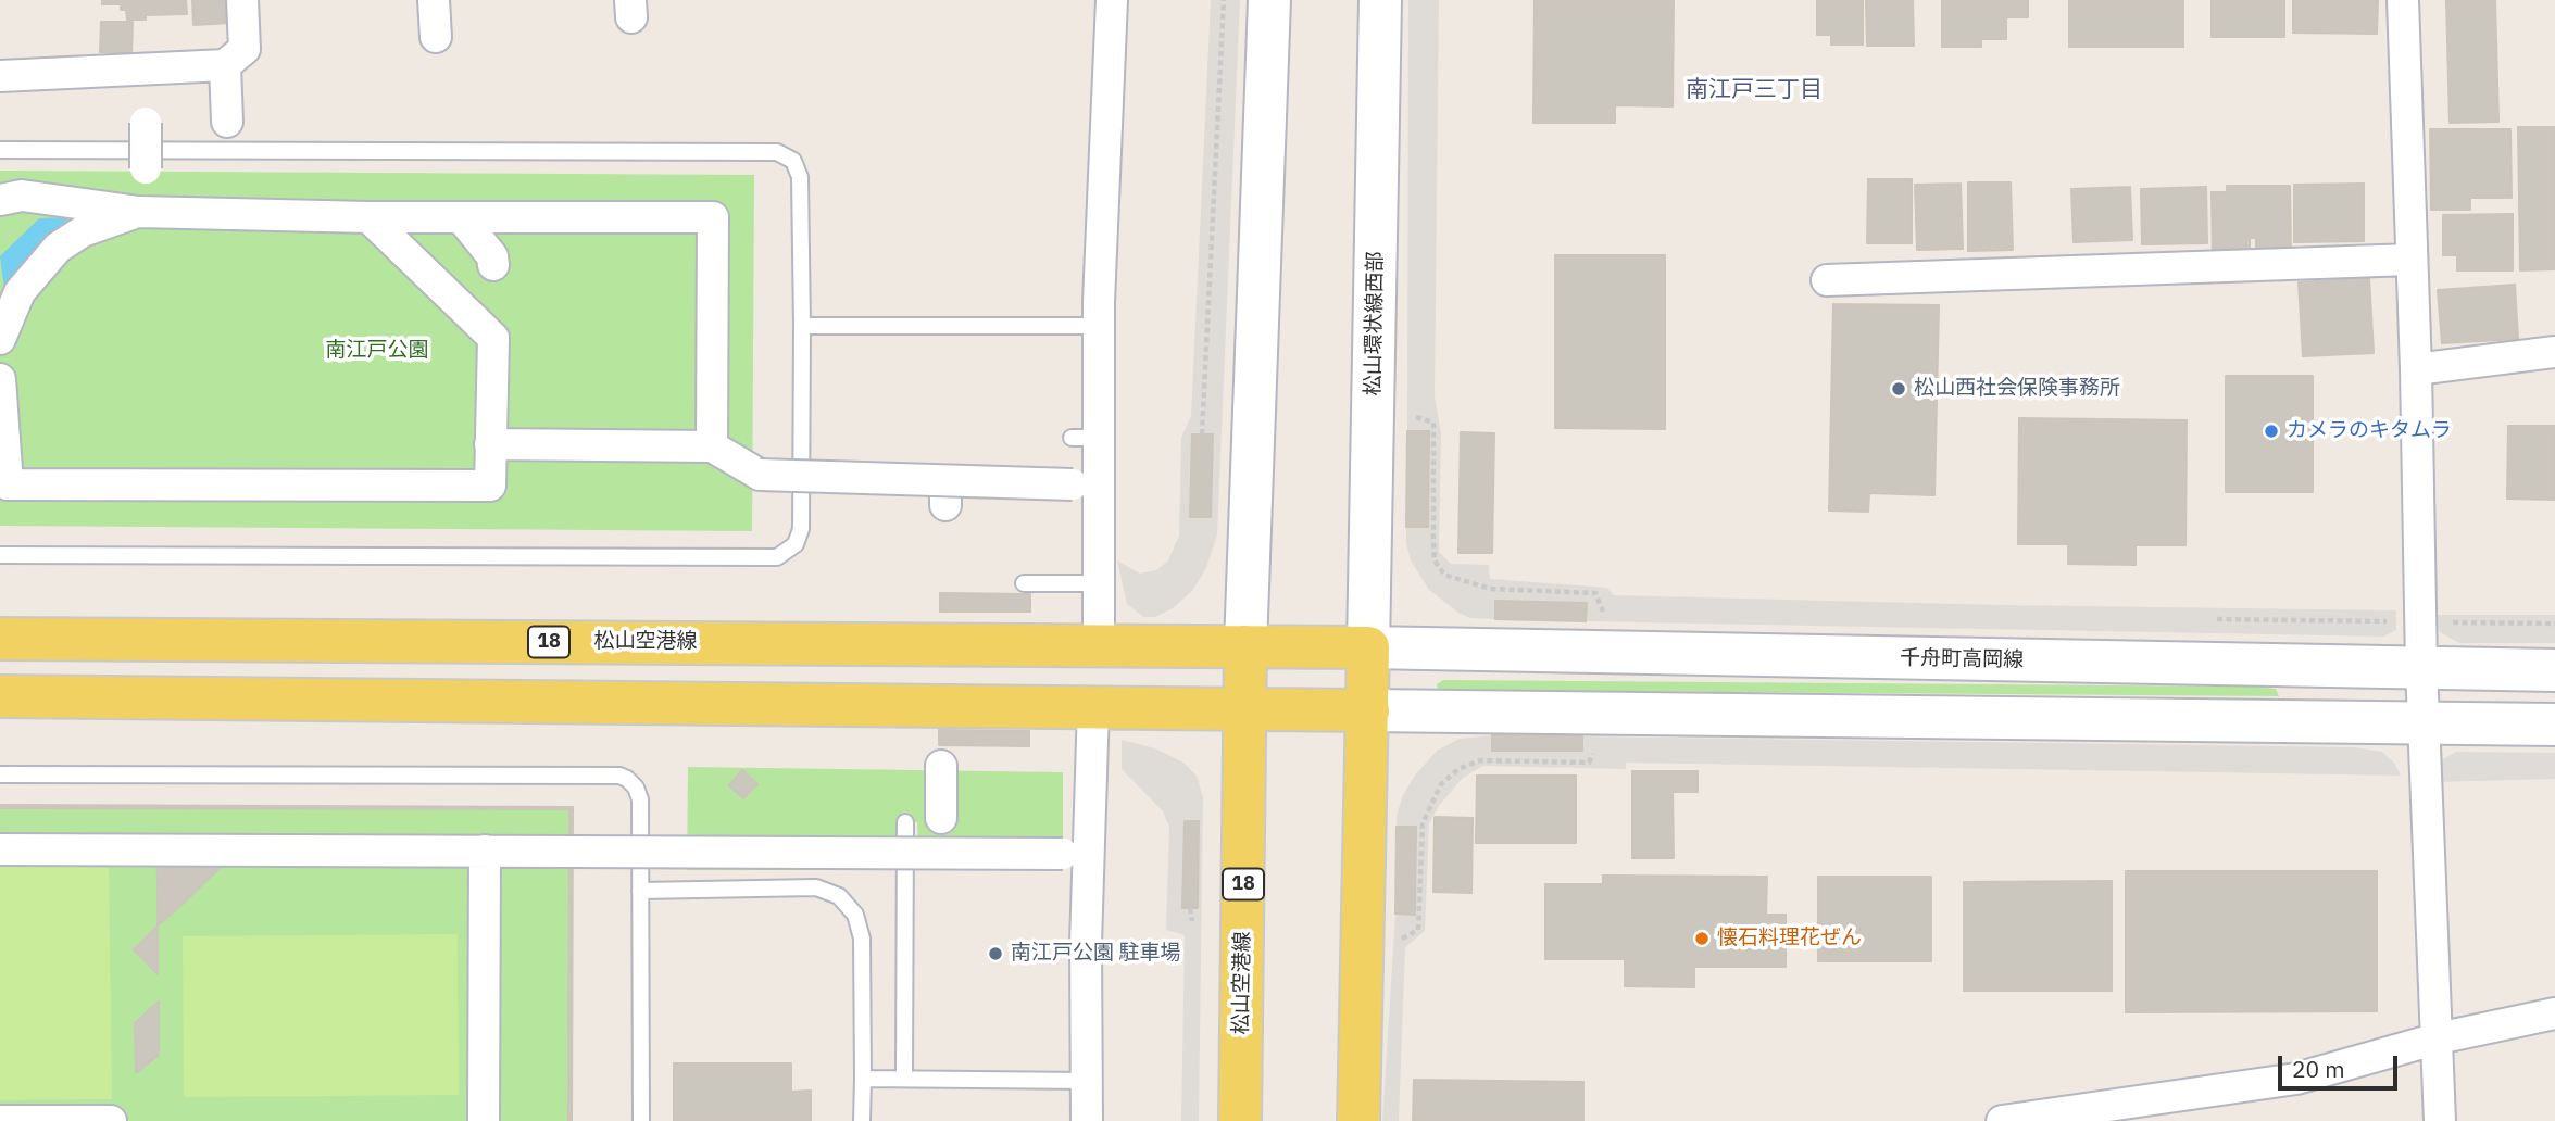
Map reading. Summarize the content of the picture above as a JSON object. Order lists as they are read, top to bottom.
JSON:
{
  "streets": {
    "main road": ["18", "松山空港線"],
    "street": ["松山環状線西部", "千舟町高岡線"]
  },
  "crossings": [
    ["松山環状線西部", "松山空港線"],
    ["松山環状線西部", "千舟町高岡線"],
    ["松山空港線", "千舟町高岡線"]
  ],
  "districts": ["南江戸三丁目"],
  "parks": ["南江戸公園"],
  "places": [
    "松山西社会保険事務所",
    "カメラのキタムラ",
    "懐石料理花ぜん",
    "南江戸公園 駐車場"
  ],
  "scale_bar": "20 m"
}
